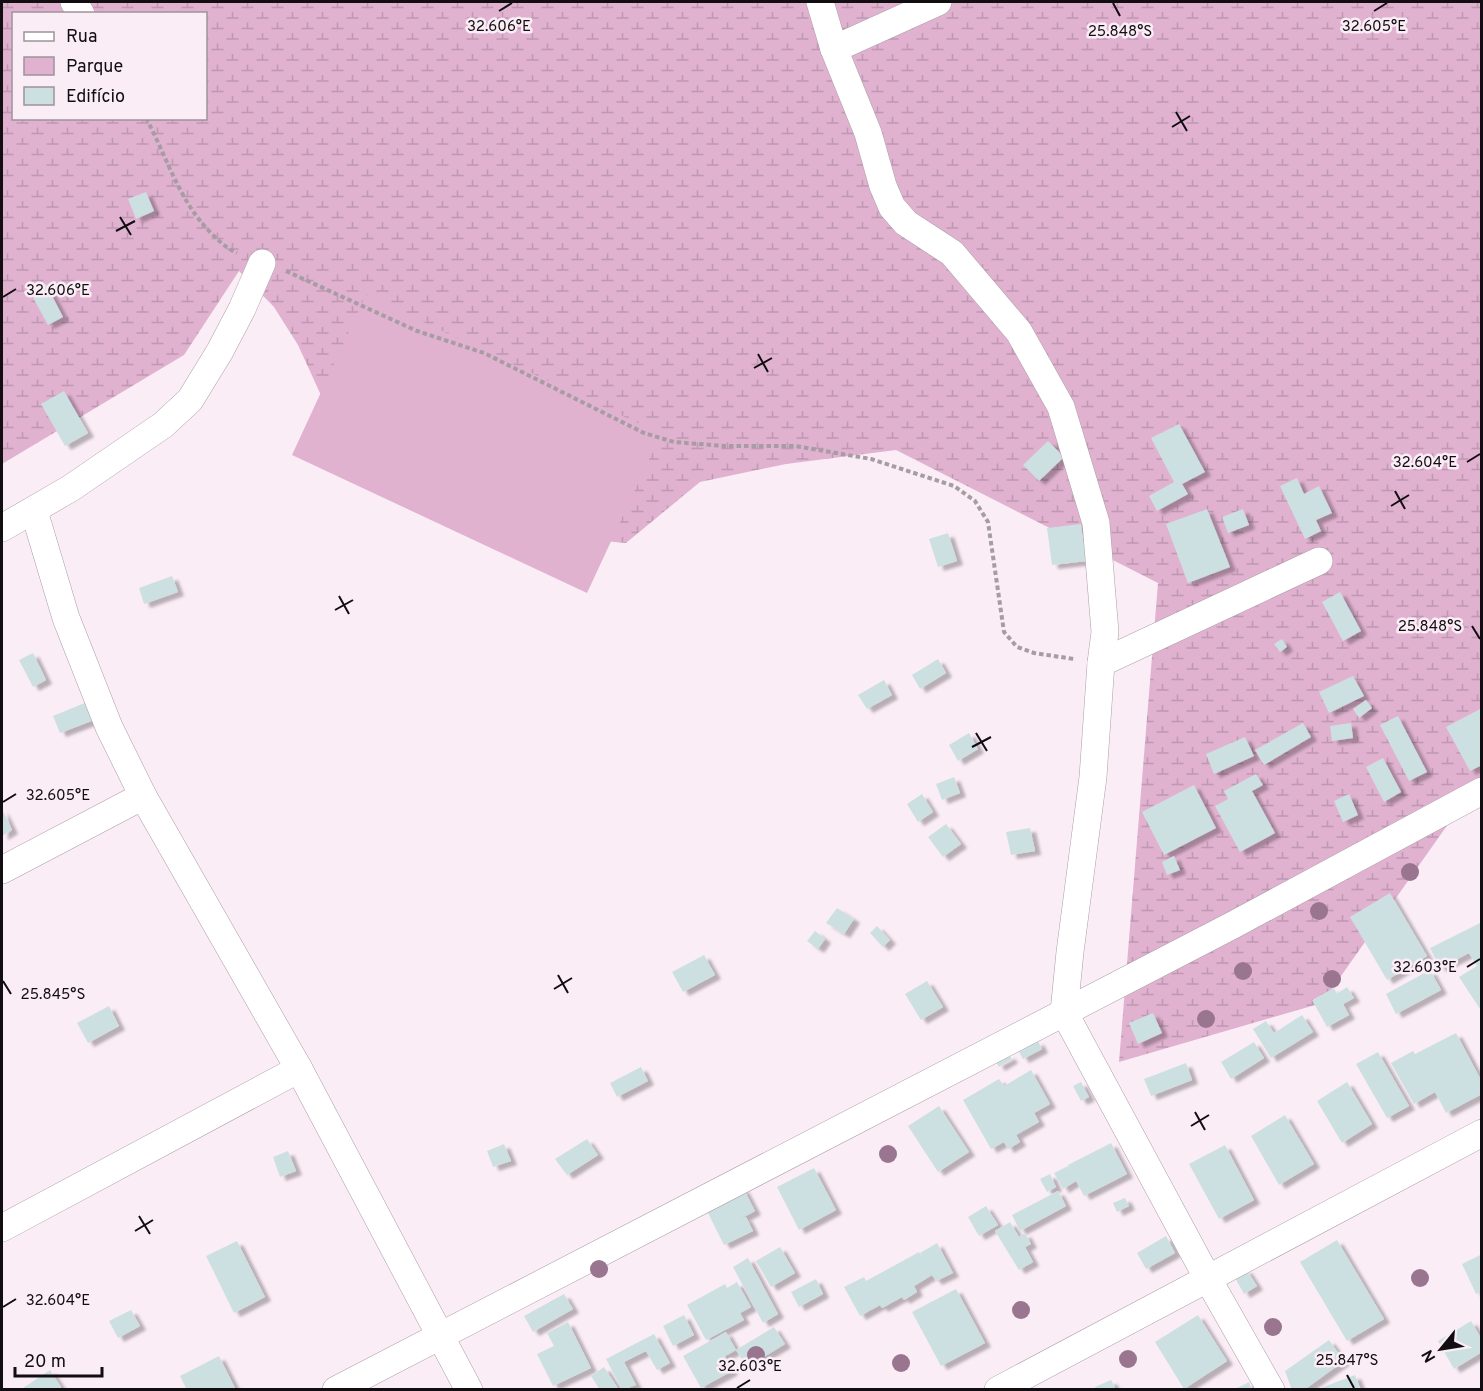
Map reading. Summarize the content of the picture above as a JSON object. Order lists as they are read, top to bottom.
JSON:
{
  "legend": ["Rua", "Parque", "Edifício"],
  "scale_bar": "20 m",
  "north": "bottom left",
  "coordinates": [
    "32.606°E",
    "32.605°E",
    "25.848°S",
    "32.604°E",
    "32.603°E",
    "25.845°S",
    "25.847°S"
  ]
}
